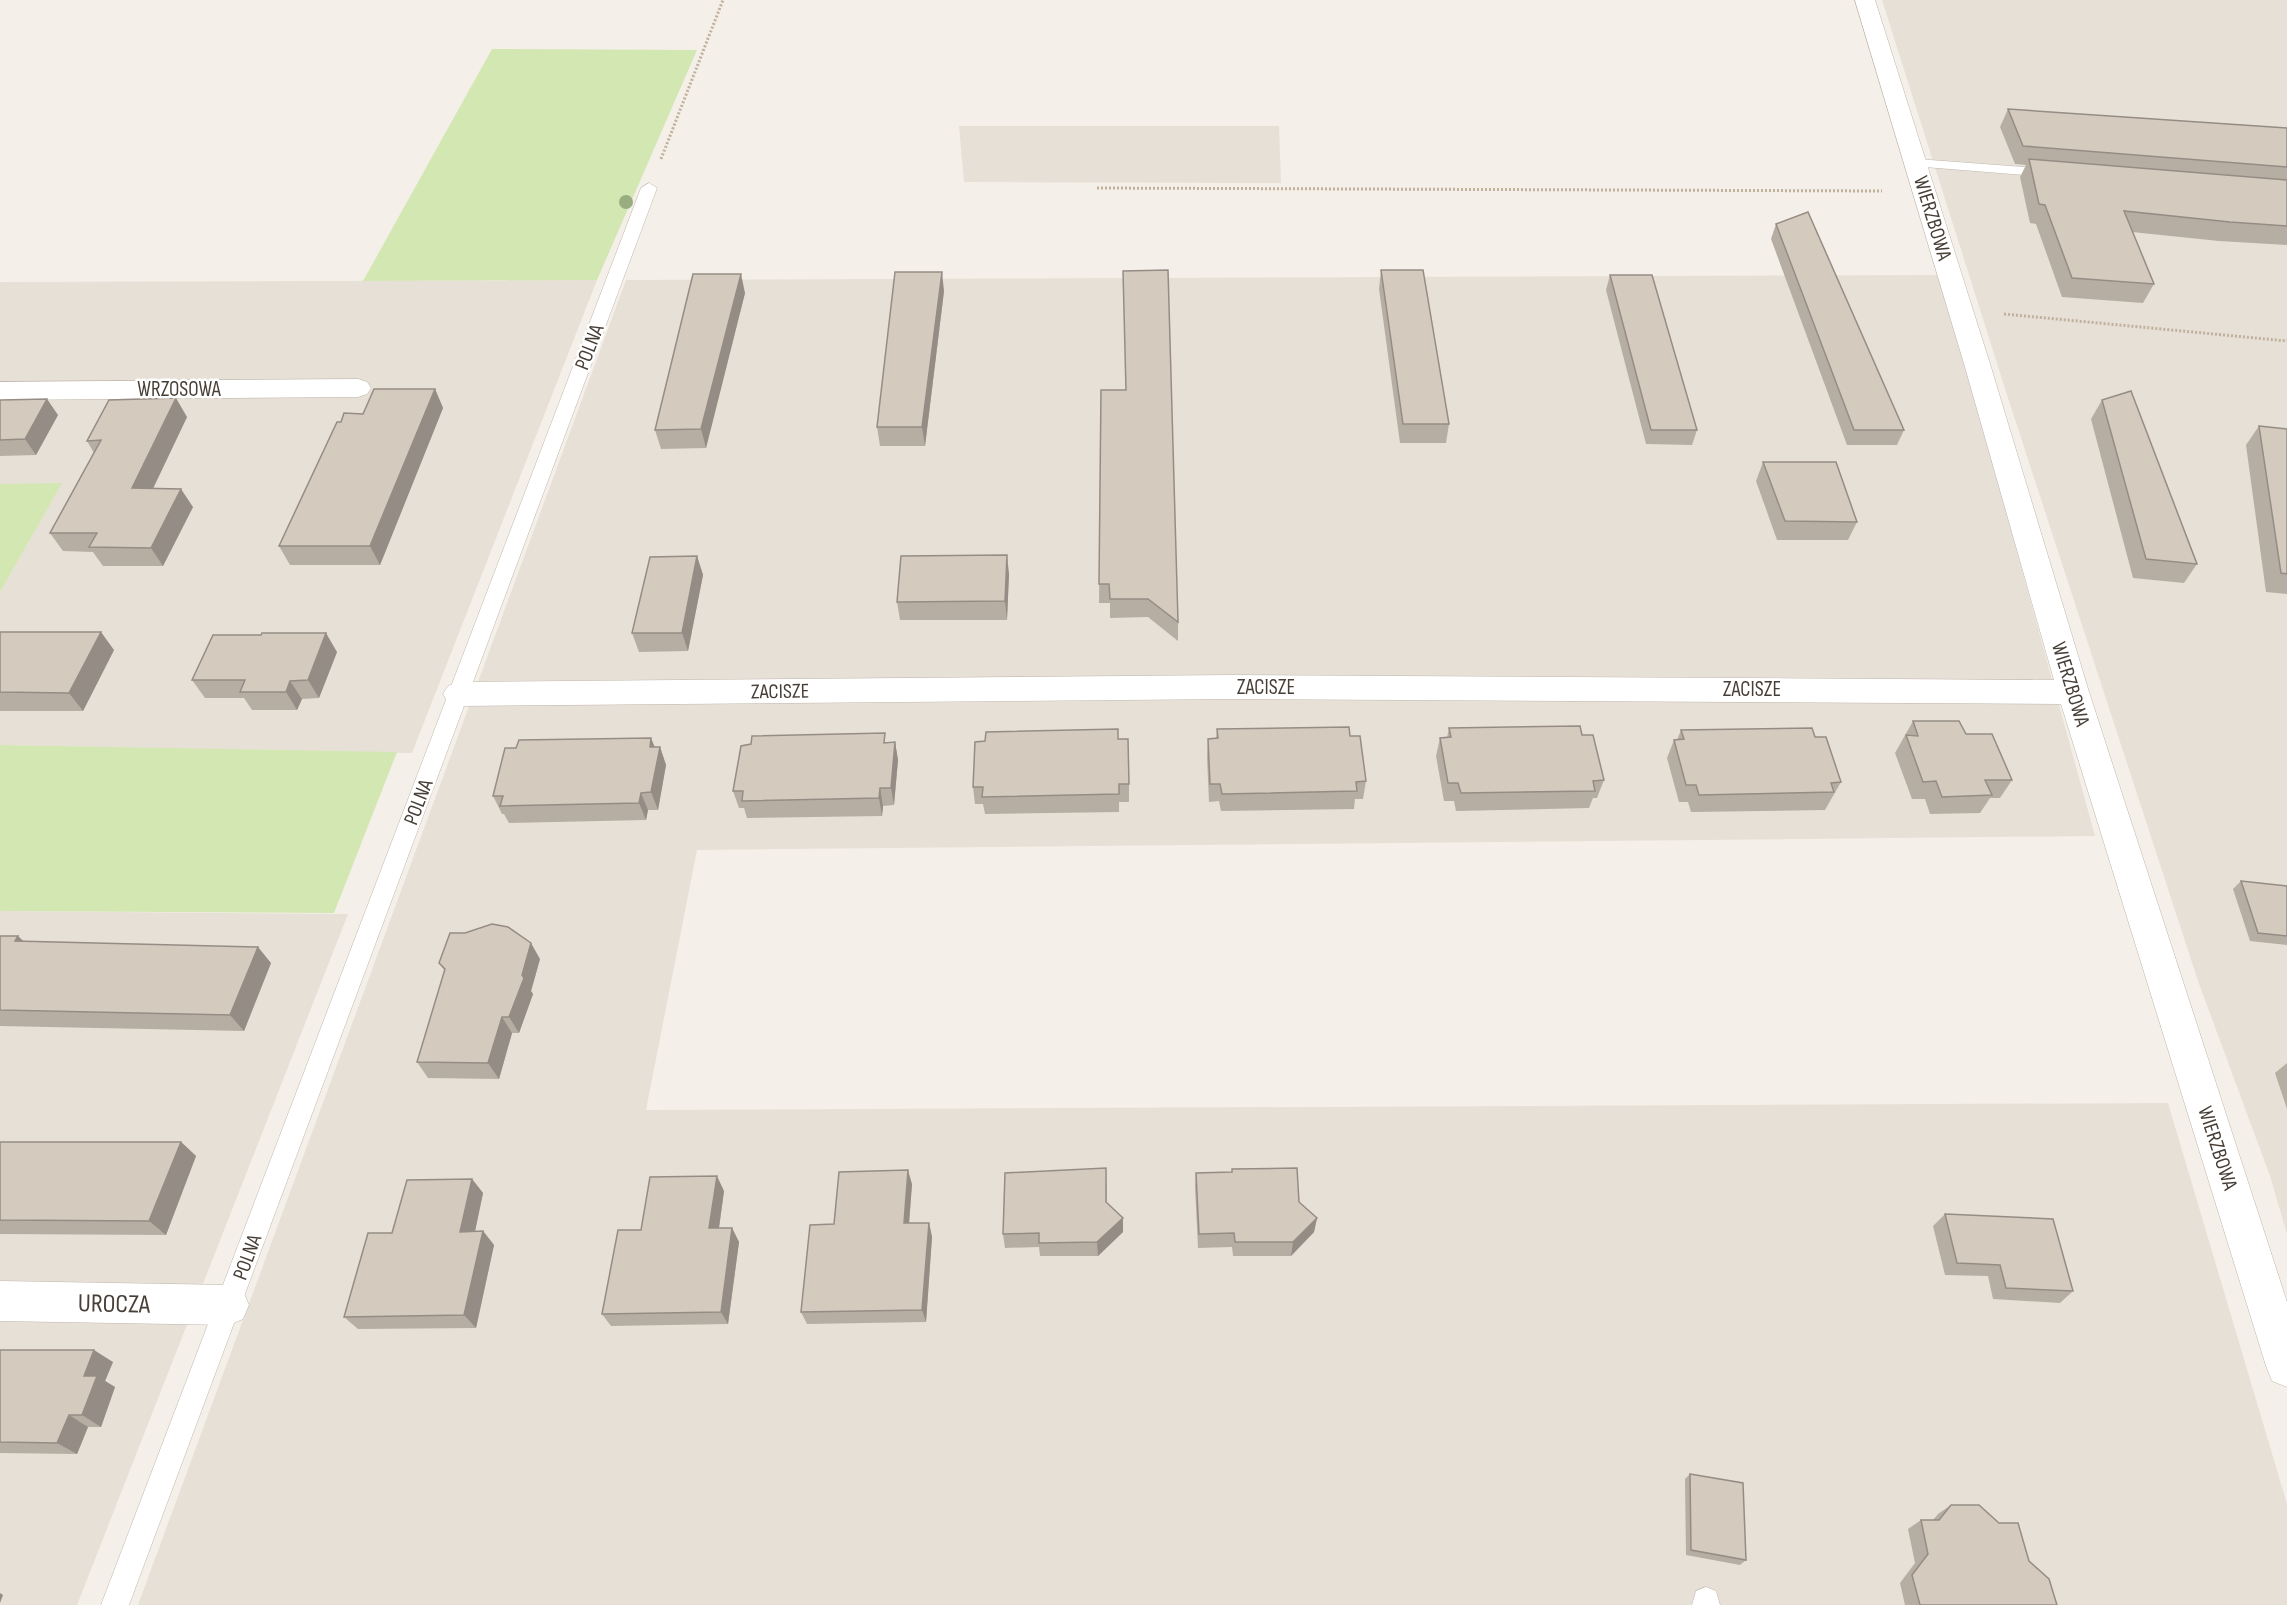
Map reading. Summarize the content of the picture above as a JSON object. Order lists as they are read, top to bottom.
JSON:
{
  "streets": {
    "street": [
      "WIERZBOWA",
      "WRZOSOWA",
      "ZACISZE",
      "UROCZA"
    ],
    "lane": ["POLNA"]
  },
  "crossings": [
    ["WIERZBOWA", "ZACISZE"],
    ["POLNA", "ZACISZE"],
    ["POLNA", "UROCZA"]
  ]
}
